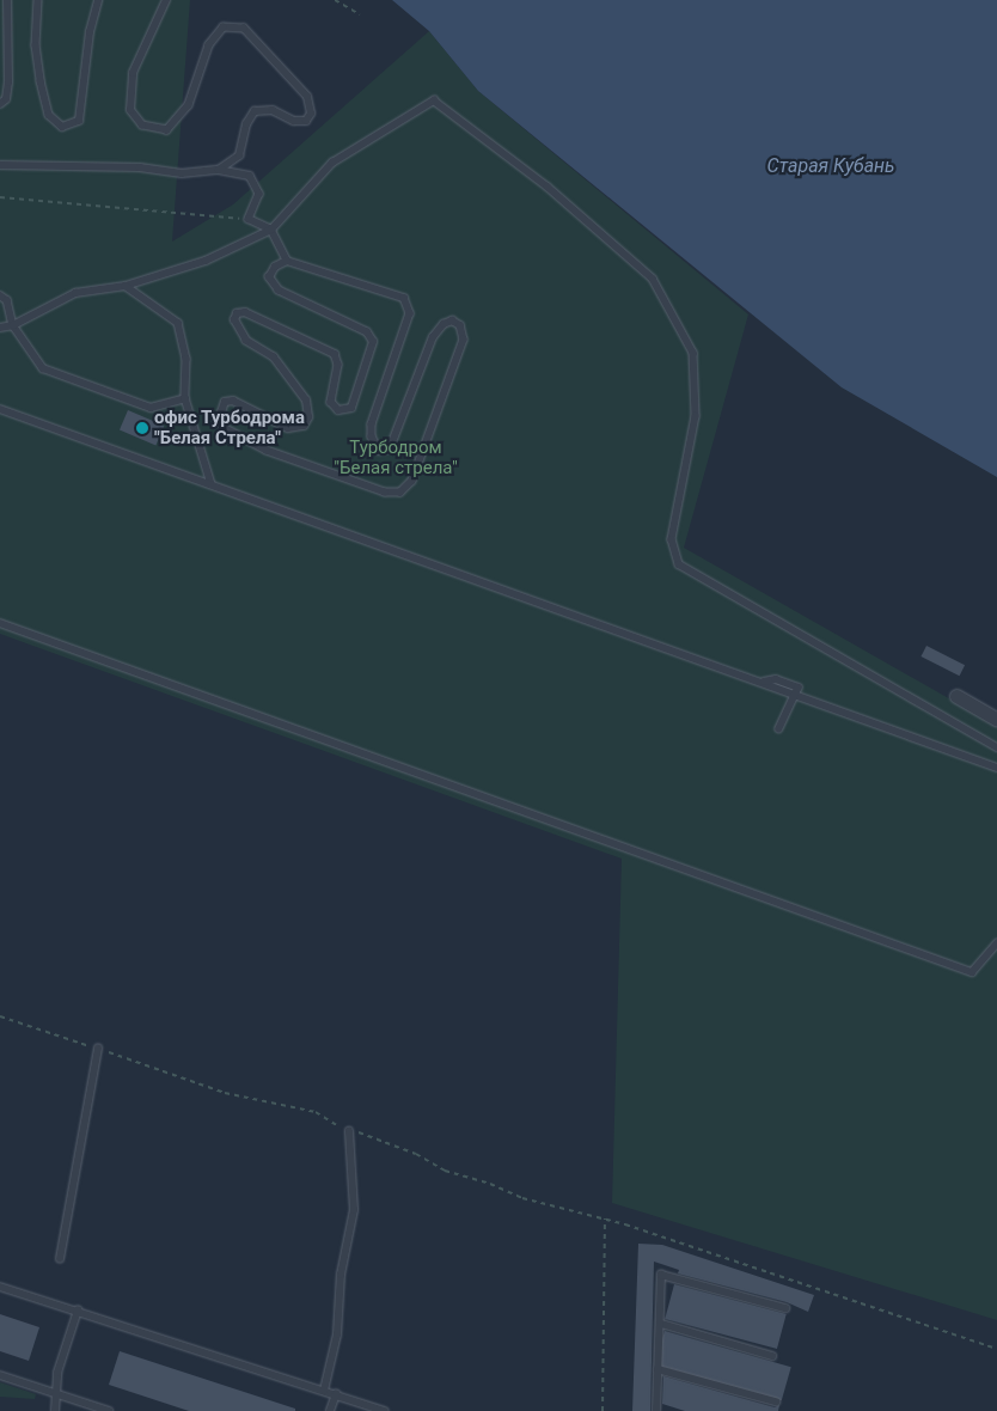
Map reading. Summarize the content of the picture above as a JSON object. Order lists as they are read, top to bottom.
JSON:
{
  "water": ["Старая Кубань"],
  "parks": ["Турбодром \"Белая стрела\""],
  "places": ["офис Турбодрома \"Белая Стрела\""]
}
